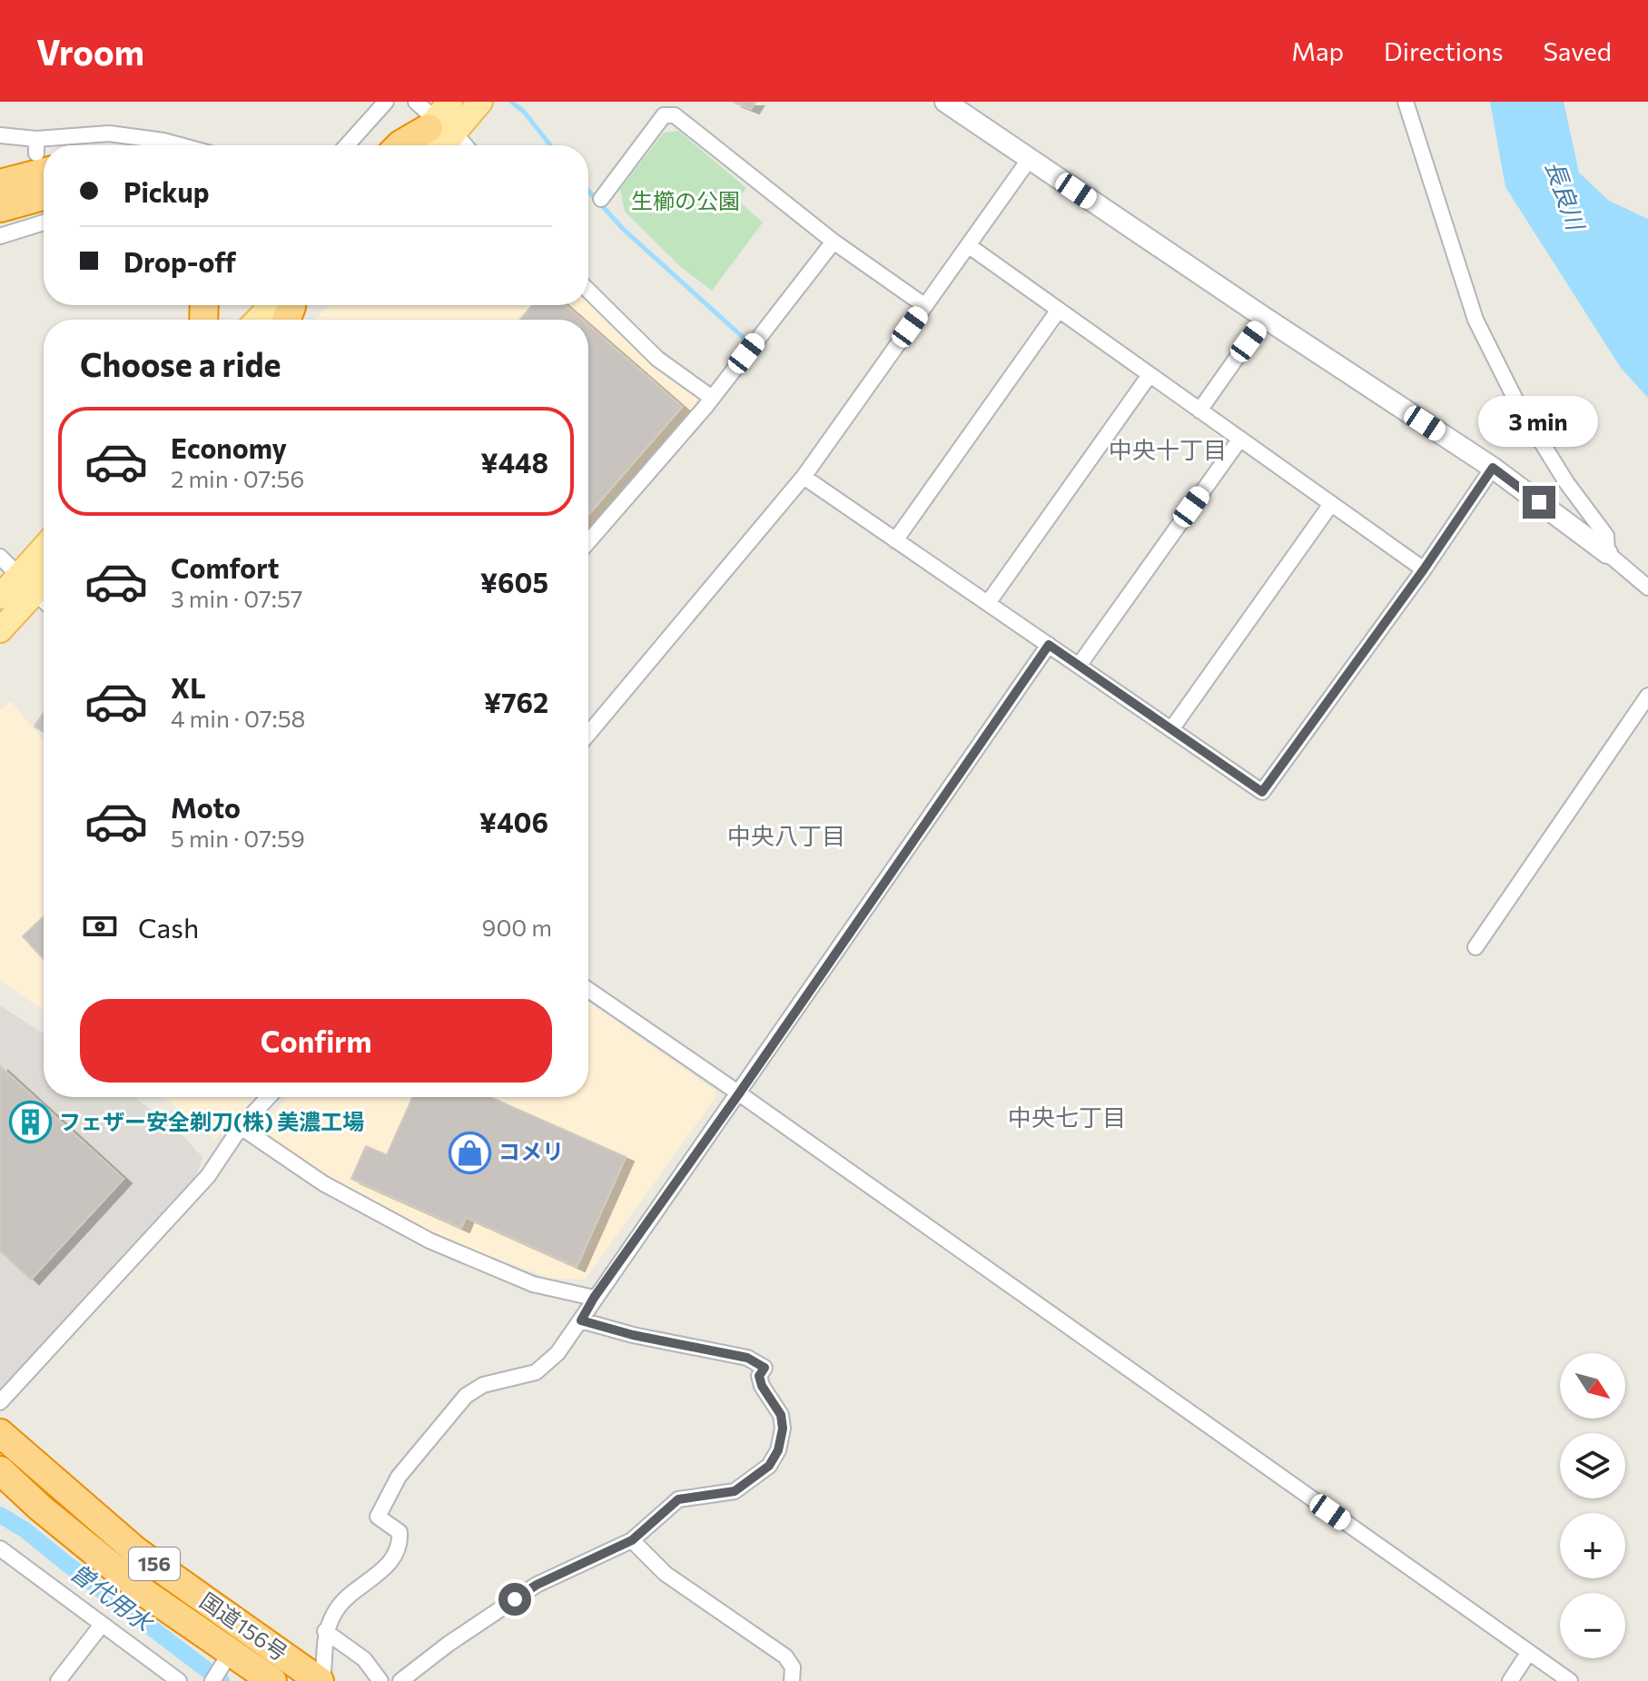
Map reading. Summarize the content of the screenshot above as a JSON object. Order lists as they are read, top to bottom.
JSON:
{
  "streets": {
    "highway": ["156", "国道156号"]
  },
  "districts": ["中央十丁目", "中央八丁目", "中央七丁目"],
  "water": ["長良川", "曽代用水"],
  "parks": ["生櫛の公園"],
  "places": {
    "building": ["フェザー安全剃刀(株) 美濃工場"],
    "shop": ["コメリ"]
  },
  "north": "bottom right",
  "page": {
    "header": "Vroom",
    "nav": ["Map", "Directions", "Saved"],
    "banner": ["Pickup", "Drop-off"],
    "heading": "Choose a ride",
    "bubble": "3 min",
    "list": [
      {
        "name": "Economy",
        "note": "2 min · 07:56",
        "value": "¥448"
      },
      {
        "name": "Comfort",
        "note": "3 min · 07:57",
        "value": "¥605"
      },
      {
        "name": "XL",
        "note": "4 min · 07:58",
        "value": "¥762"
      },
      {
        "name": "Moto",
        "note": "5 min · 07:59",
        "value": "¥406"
      }
    ],
    "pay": ["Cash", "900 m"],
    "buttons": "Confirm",
    "map_buttons": ["+", "−"]
  }
}
